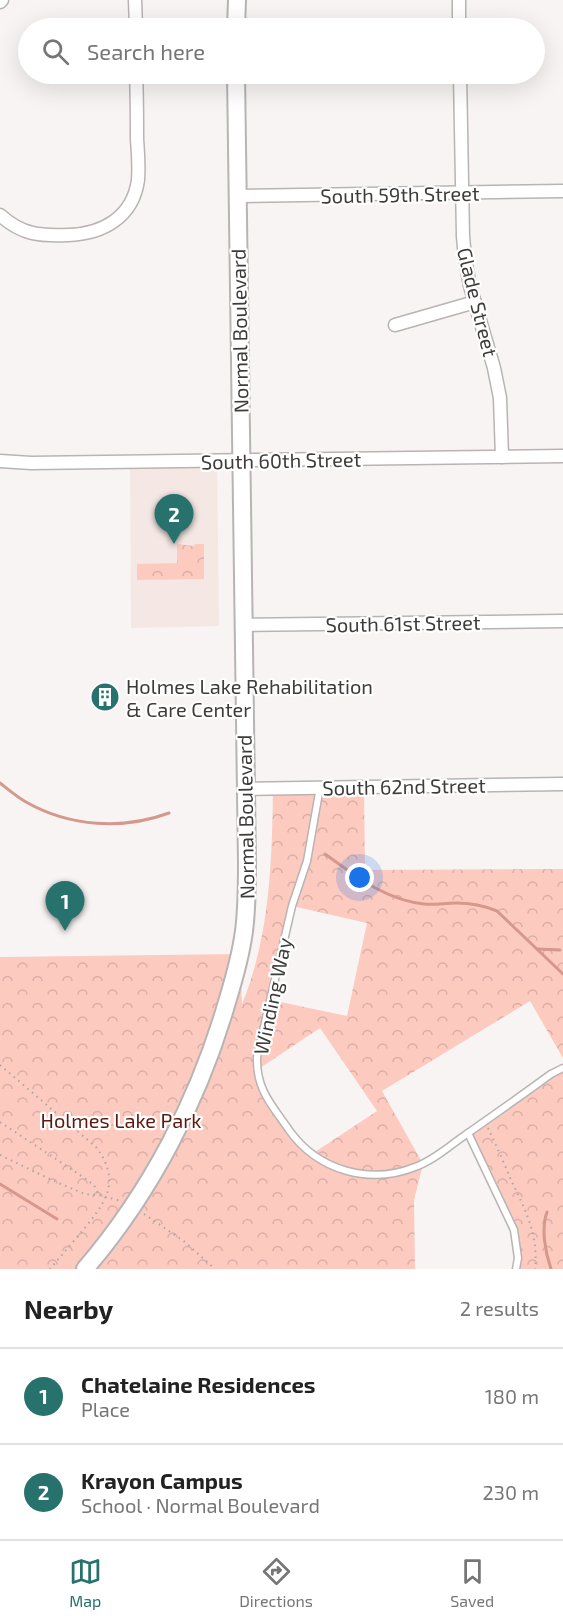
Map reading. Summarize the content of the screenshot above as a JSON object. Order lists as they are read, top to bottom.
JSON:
{
  "streets": {
    "main road": ["Normal Boulevard"],
    "street": [
      "South 59th Street",
      "Glade Street",
      "South 60th Street",
      "South 61st Street",
      "South 62nd Street"
    ],
    "lane": ["Winding Way"]
  },
  "crossings": [
    ["South 59th Street", "Glade Street"],
    ["South 59th Street", "Normal Boulevard"],
    ["Glade Street", "South 60th Street"],
    ["Normal Boulevard", "South 60th Street"],
    ["Normal Boulevard", "South 61st Street"],
    ["Normal Boulevard", "South 62nd Street"],
    ["South 62nd Street", "Winding Way"]
  ],
  "parks": ["Holmes Lake Park"],
  "places": {
    "building": ["Holmes Lake Rehabilitation & Care Center"]
  },
  "page": {
    "search": "Search here",
    "pins": ["2", "1"],
    "heading": ["Nearby", "2 results"],
    "list": [
      {
        "mark": "1",
        "name": "Chatelaine Residences",
        "note": "Place",
        "value": "180 m"
      },
      {
        "mark": "2",
        "name": "Krayon Campus",
        "note": "School · Normal Boulevard",
        "value": "230 m"
      }
    ],
    "nav": ["Map", "Directions", "Saved"]
  }
}
